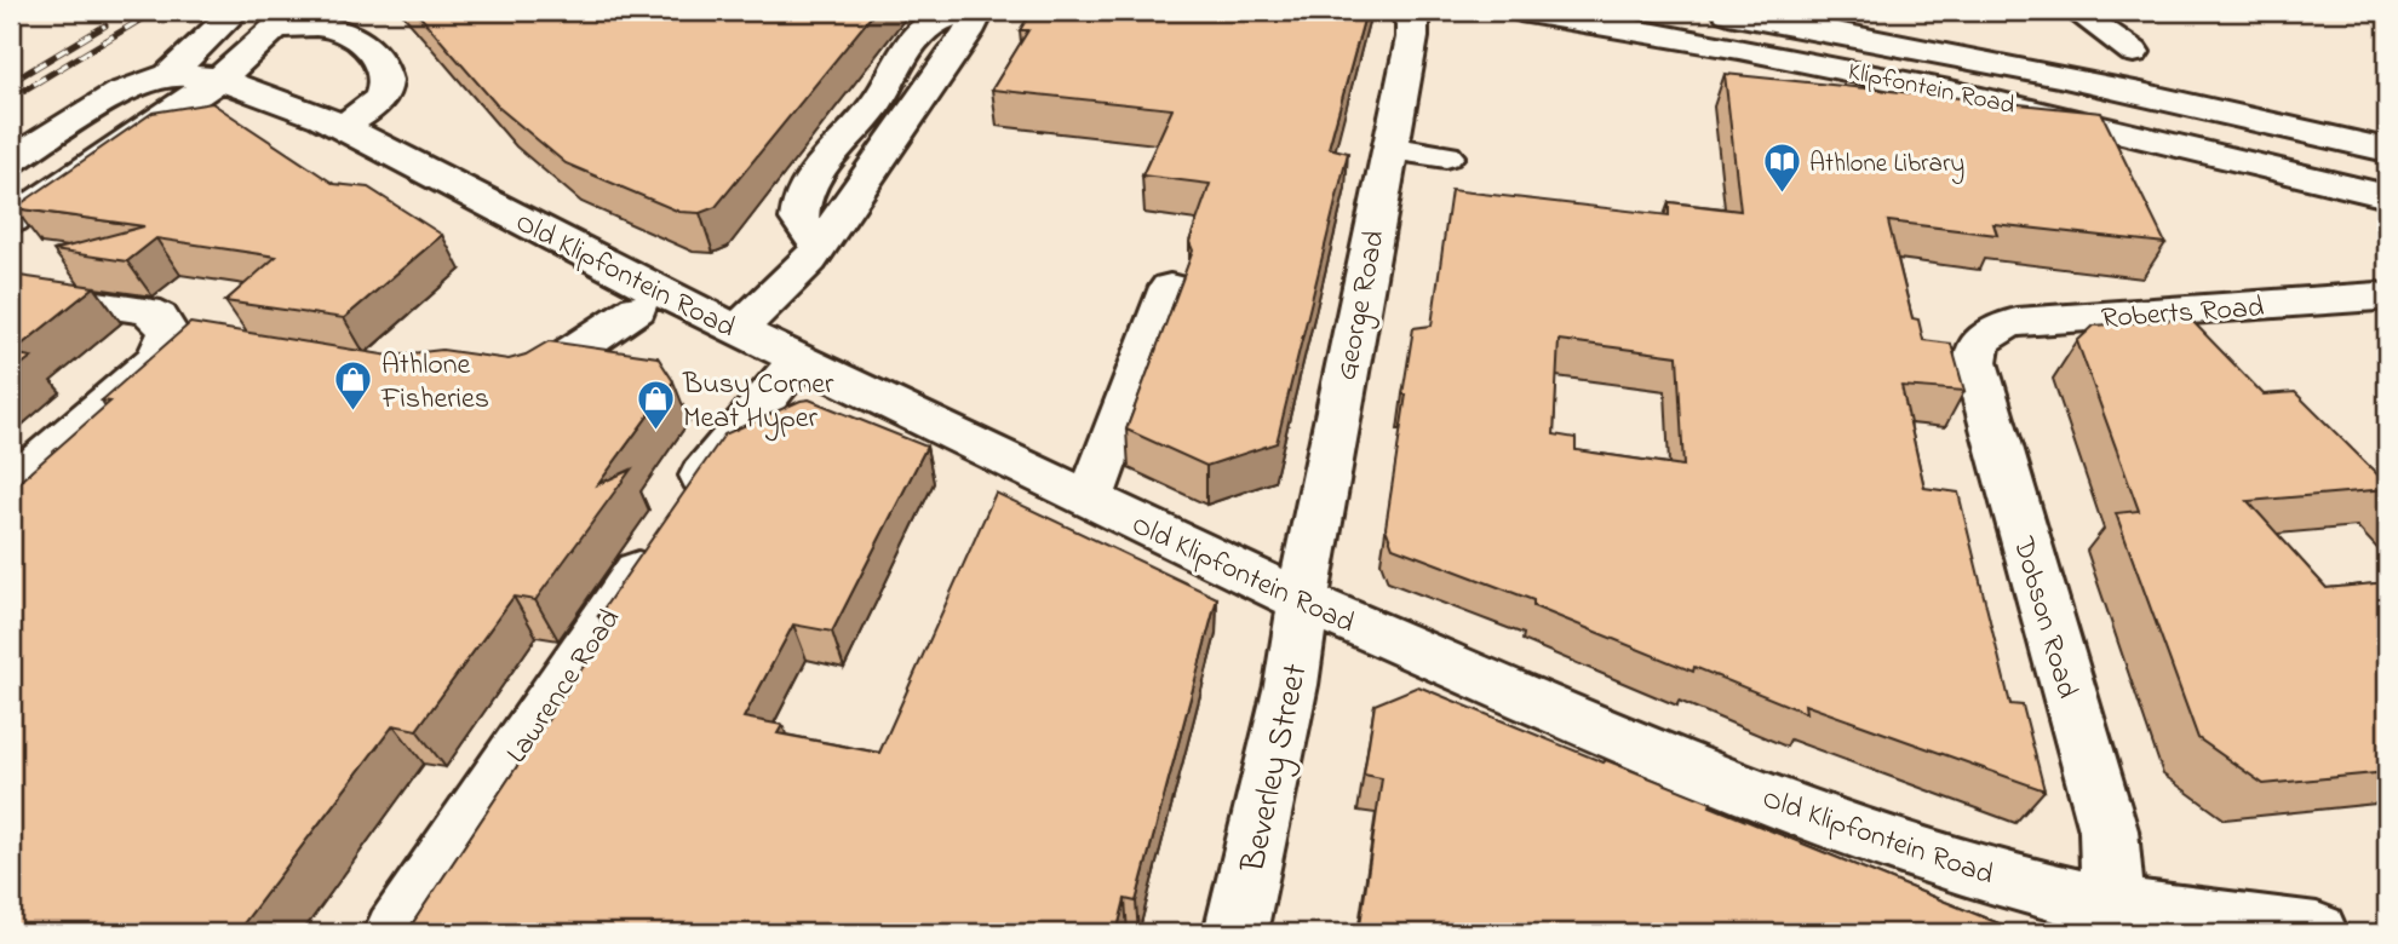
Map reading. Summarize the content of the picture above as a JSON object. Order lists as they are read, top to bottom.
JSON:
{
  "streets": {
    "main road": [
      "Klipfontein Road",
      "Old Klipfontein Road",
      "George Road",
      "Roberts Road",
      "Dobson Road",
      "Lawrence Road",
      "Beverley Street"
    ]
  },
  "crossings": [
    ["Old Klipfontein Road", "George Road"],
    ["Old Klipfontein Road", "Dobson Road"],
    ["Old Klipfontein Road", "Lawrence Road"],
    ["Old Klipfontein Road", "Beverley Street"],
    ["George Road", "Beverley Street"],
    ["Roberts Road", "Dobson Road"]
  ],
  "places": {
    "library": ["Athlone Library"],
    "shop": ["Athlone Fisheries", "Busy Corner Meat Hyper"]
  }
}
